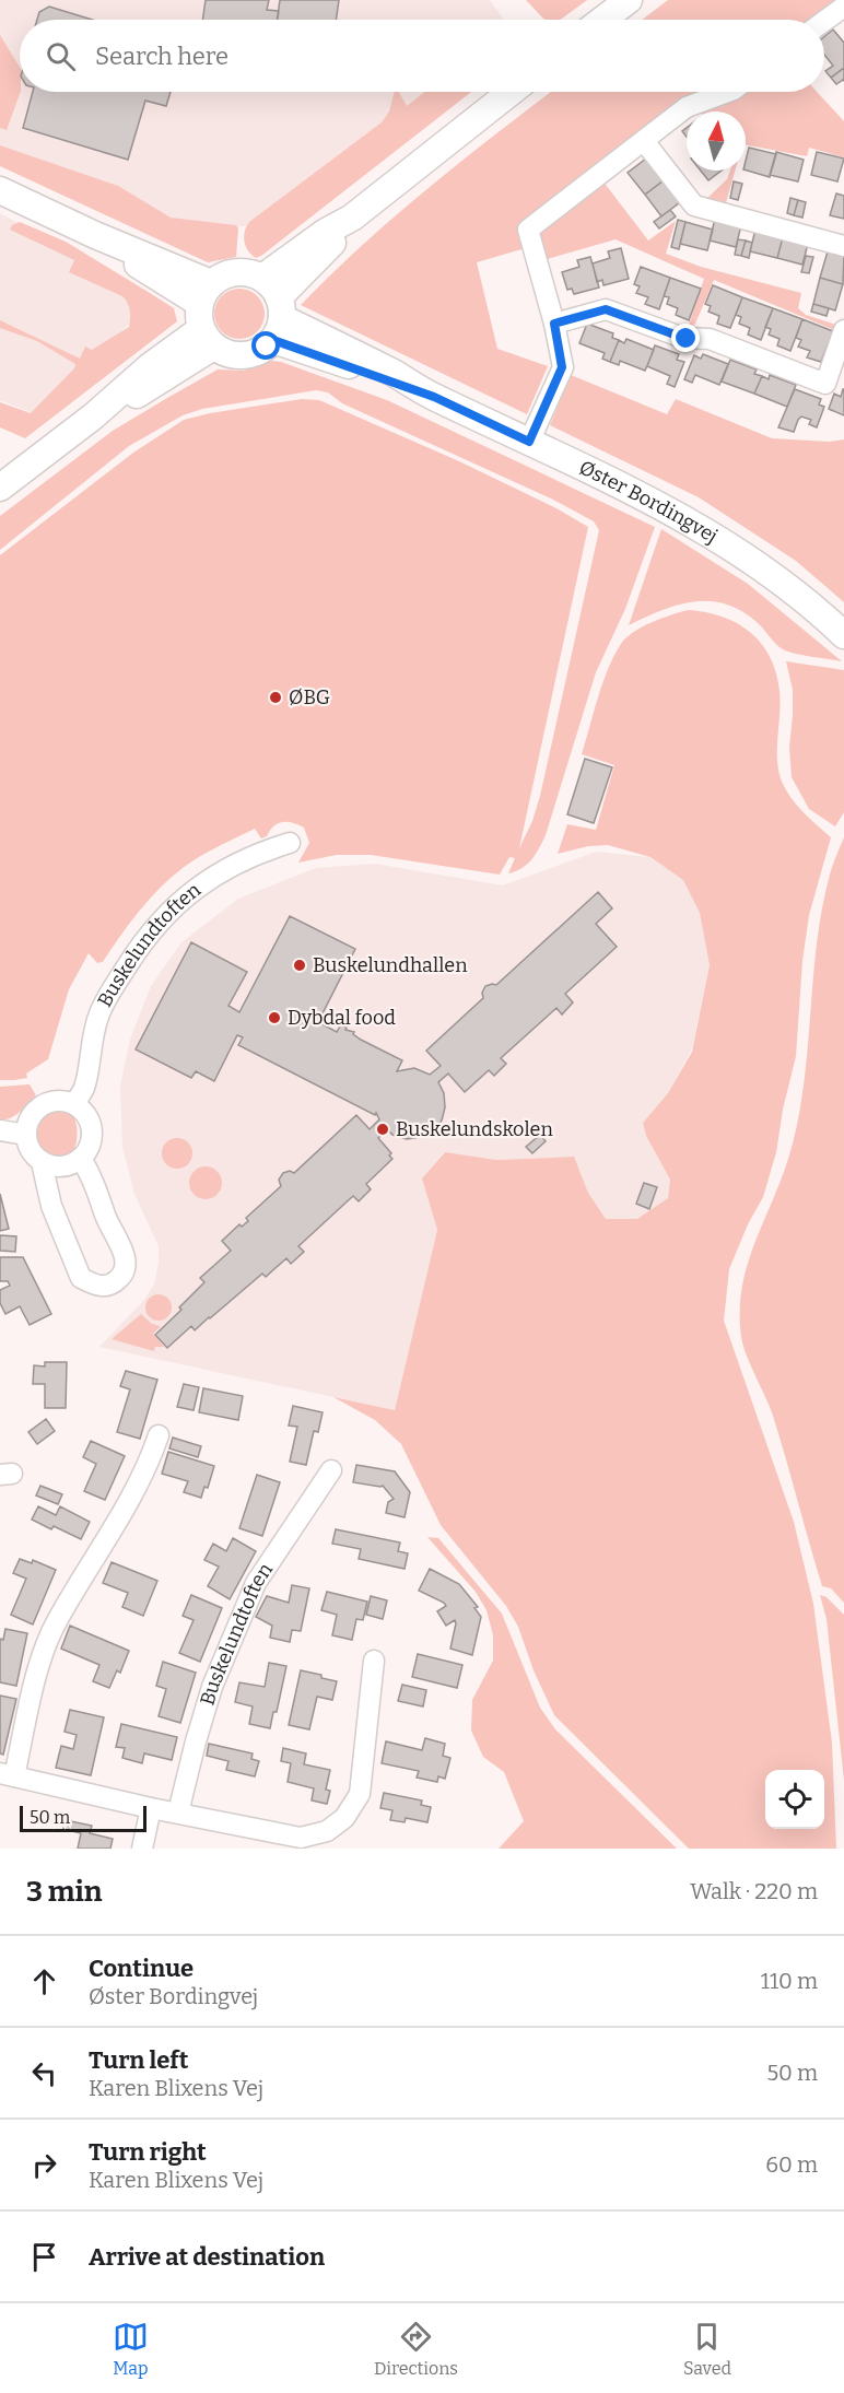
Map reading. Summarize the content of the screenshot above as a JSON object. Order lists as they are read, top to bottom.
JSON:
{
  "streets": {
    "street": ["Øster Bordingvej", "Buskelundtoften"]
  },
  "places": [
    "ØBG",
    "Buskelundhallen",
    "Dybdal food",
    "Buskelundskolen"
  ],
  "scale_bar": "50 m",
  "north": "top",
  "page": {
    "search": "Search here",
    "scale": "50 m",
    "heading": ["3 min", "Walk · 220 m"],
    "list": [
      ["Continue", "Øster Bordingvej", "110 m"],
      ["Turn left", "Karen Blixens Vej", "50 m"],
      ["Turn right", "Karen Blixens Vej", "60 m"],
      "Arrive at destination"
    ],
    "nav": ["Map", "Directions", "Saved"]
  }
}
